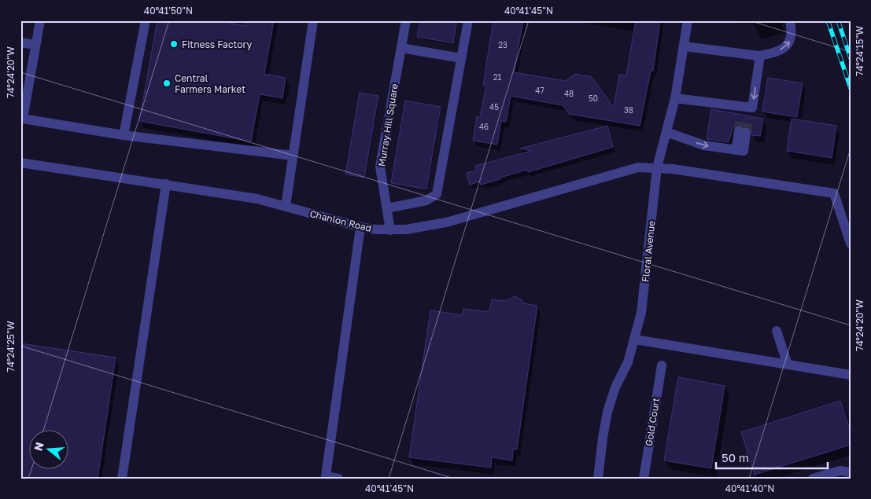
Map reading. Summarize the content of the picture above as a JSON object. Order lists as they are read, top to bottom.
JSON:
{
  "streets": {
    "street": [
      "Murray Hill Square",
      "Chanlon Road",
      "Floral Avenue",
      "Gold Court"
    ]
  },
  "crossings": [
    ["Murray Hill Square", "Chanlon Road"],
    ["Chanlon Road", "Floral Avenue"]
  ],
  "places": ["Fitness Factory", "Central Farmers Market"],
  "house_numbers": [
    "23",
    "21",
    "47",
    "48",
    "50",
    "45",
    "38",
    "46"
  ],
  "scale_bar": "50 m",
  "north": "left",
  "coordinates": [
    "40°41'50\"N",
    "40°41'45\"N",
    "74°24'15\"W",
    "74°24'20\"W",
    "74°24'25\"W",
    "40°41'40\"N"
  ]
}
